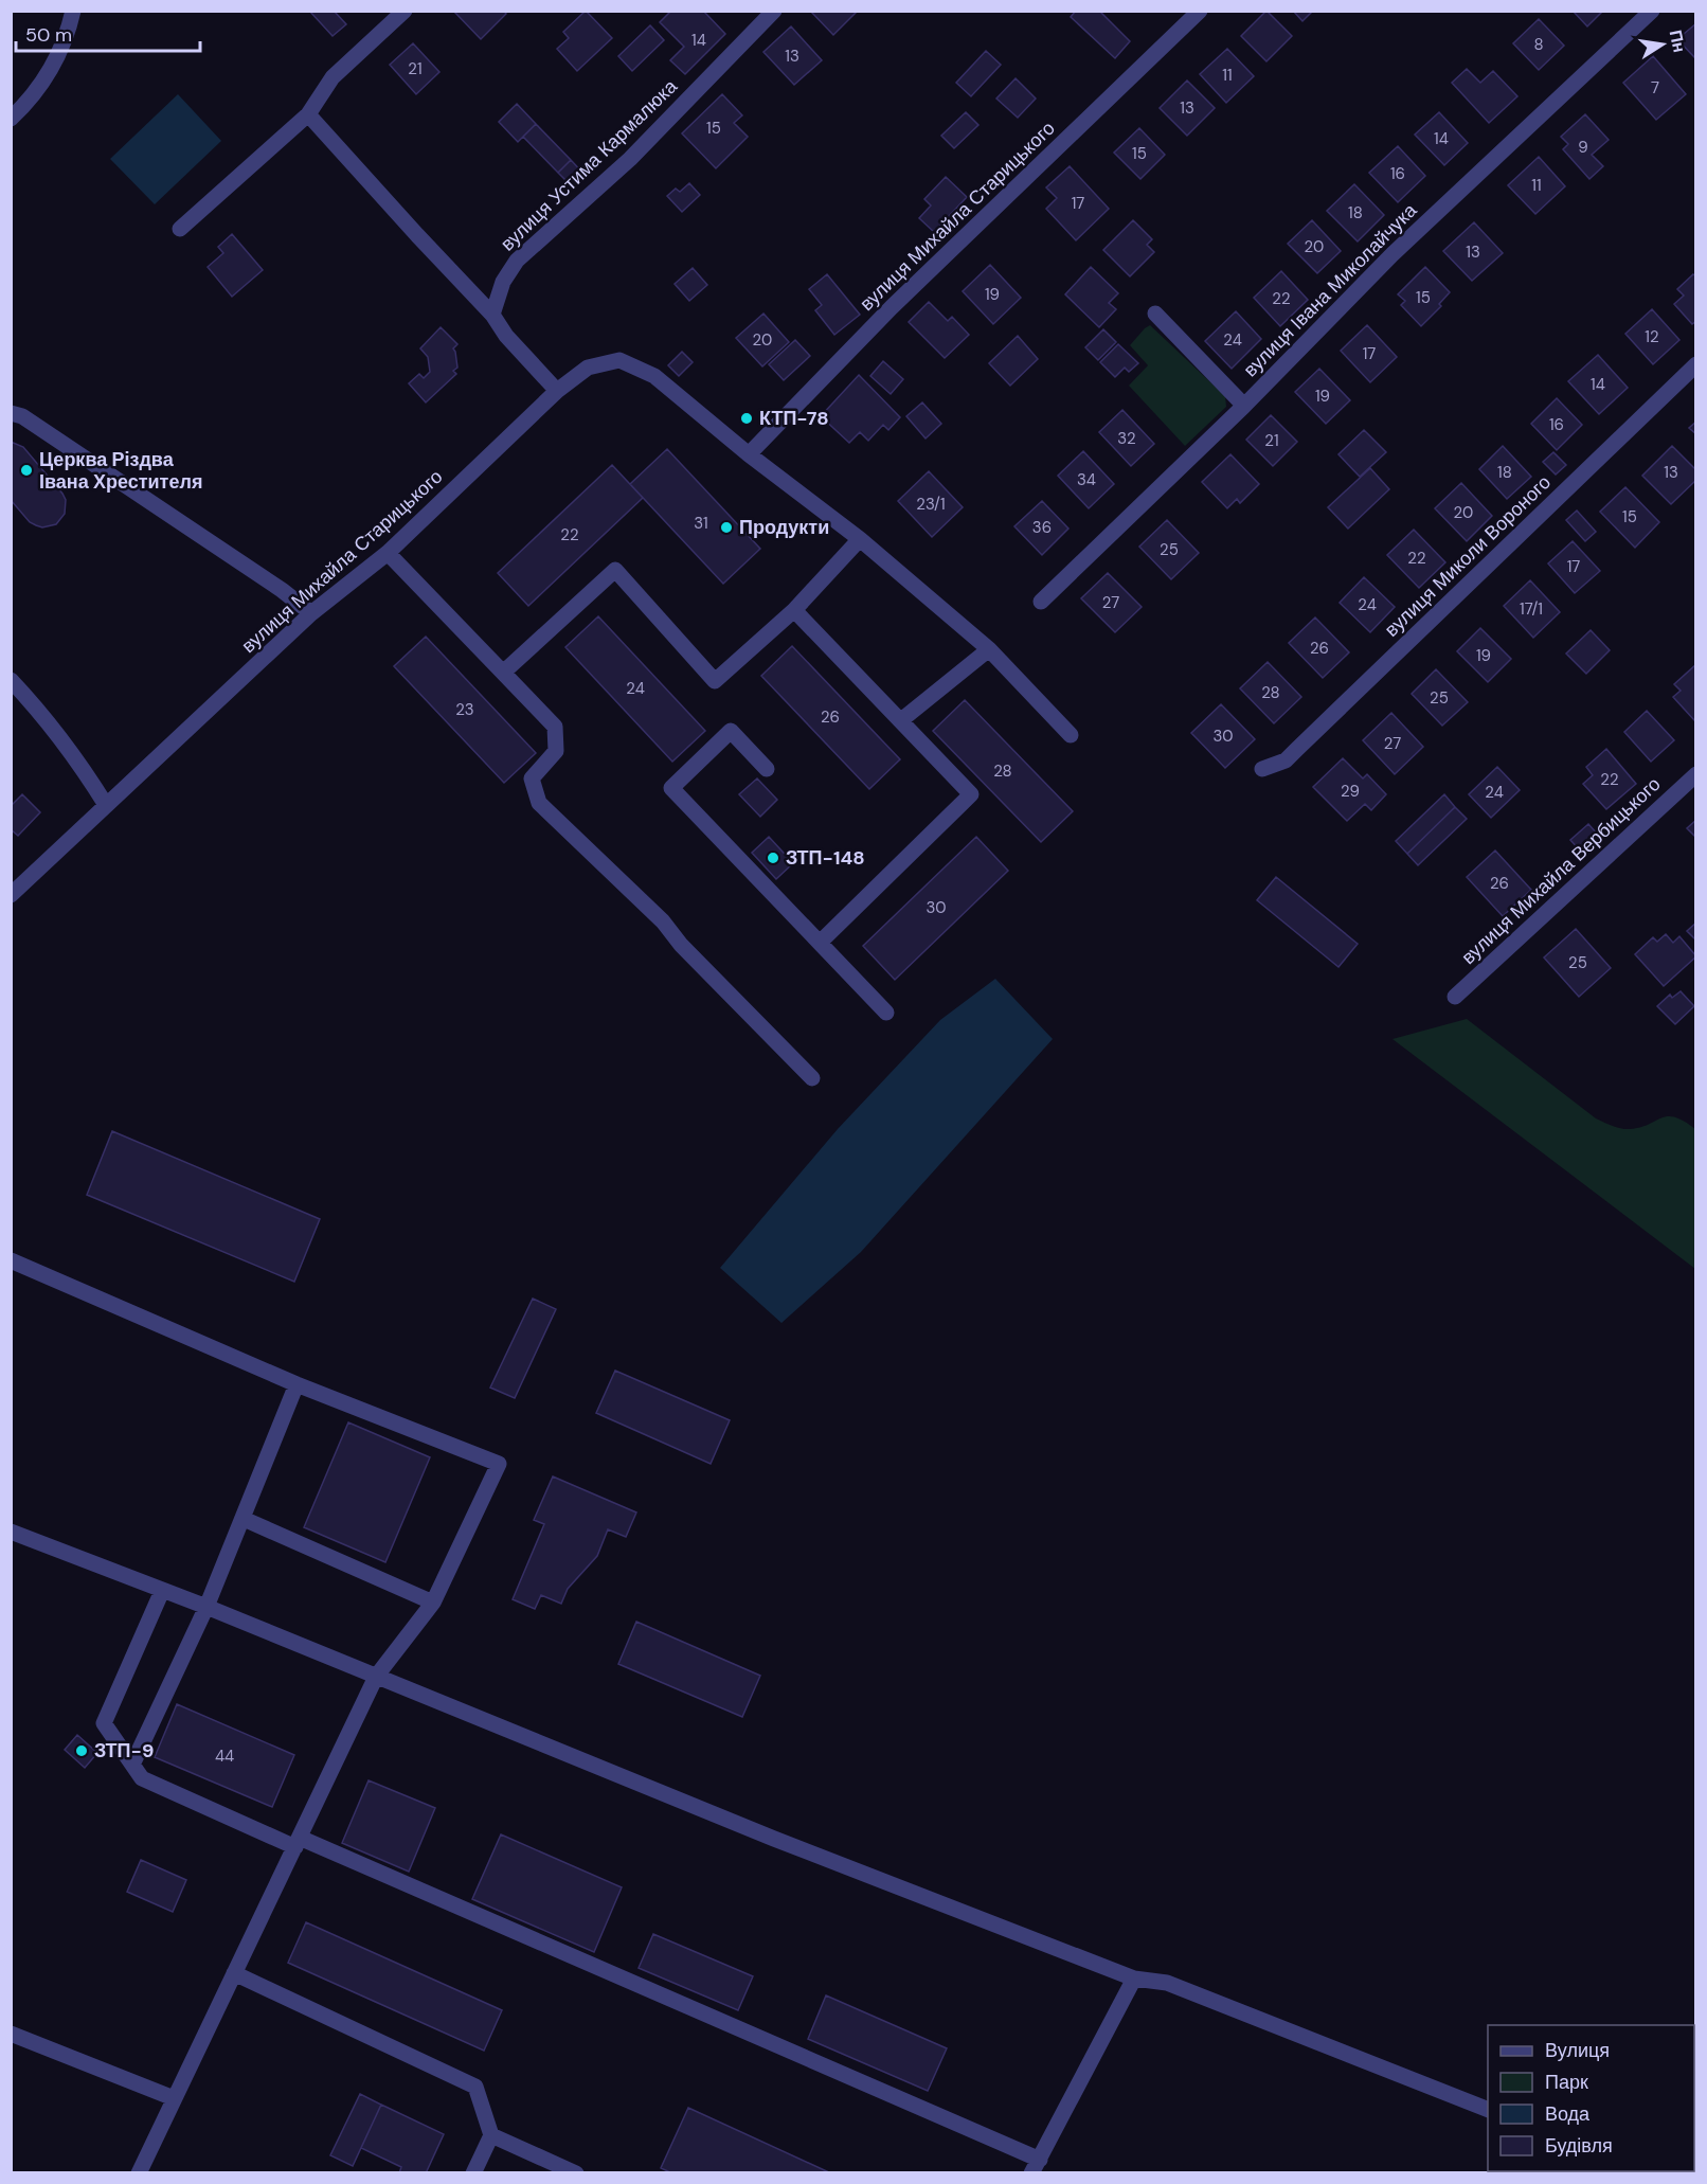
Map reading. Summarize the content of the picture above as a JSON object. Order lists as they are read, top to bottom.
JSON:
{
  "streets": {
    "street": [
      "вулиця Устима Кармалюка",
      "вулиця Михайла Старицького",
      "вулиця Івана Миколайчука",
      "вулиця Миколи Вороного",
      "вулиця Михайла Вербицького"
    ]
  },
  "places": [
    "КТП-78",
    "Церква Різдва Івана Хрестителя",
    "Продукти",
    "ЗТП-148",
    "ЗТП-9"
  ],
  "house_numbers": [
    "14",
    "8",
    "13",
    "21",
    "11",
    "7",
    "13",
    "15",
    "14",
    "9",
    "15",
    "16",
    "11",
    "17",
    "18",
    "20",
    "13",
    "19",
    "15",
    "22",
    "12",
    "20",
    "24",
    "17",
    "14",
    "19",
    "16",
    "32",
    "21",
    "18",
    "13",
    "34",
    "23/1",
    "20",
    "15",
    "31",
    "36",
    "22",
    "25",
    "22",
    "17",
    "27",
    "24",
    "17/1",
    "26",
    "19",
    "24",
    "28",
    "25",
    "23",
    "26",
    "30",
    "27",
    "28",
    "22",
    "29",
    "24",
    "26",
    "30",
    "25",
    "44"
  ],
  "legend": [
    "Вулиця",
    "Парк",
    "Вода",
    "Будівля"
  ],
  "scale_bar": "50 m",
  "north": "right"
}
